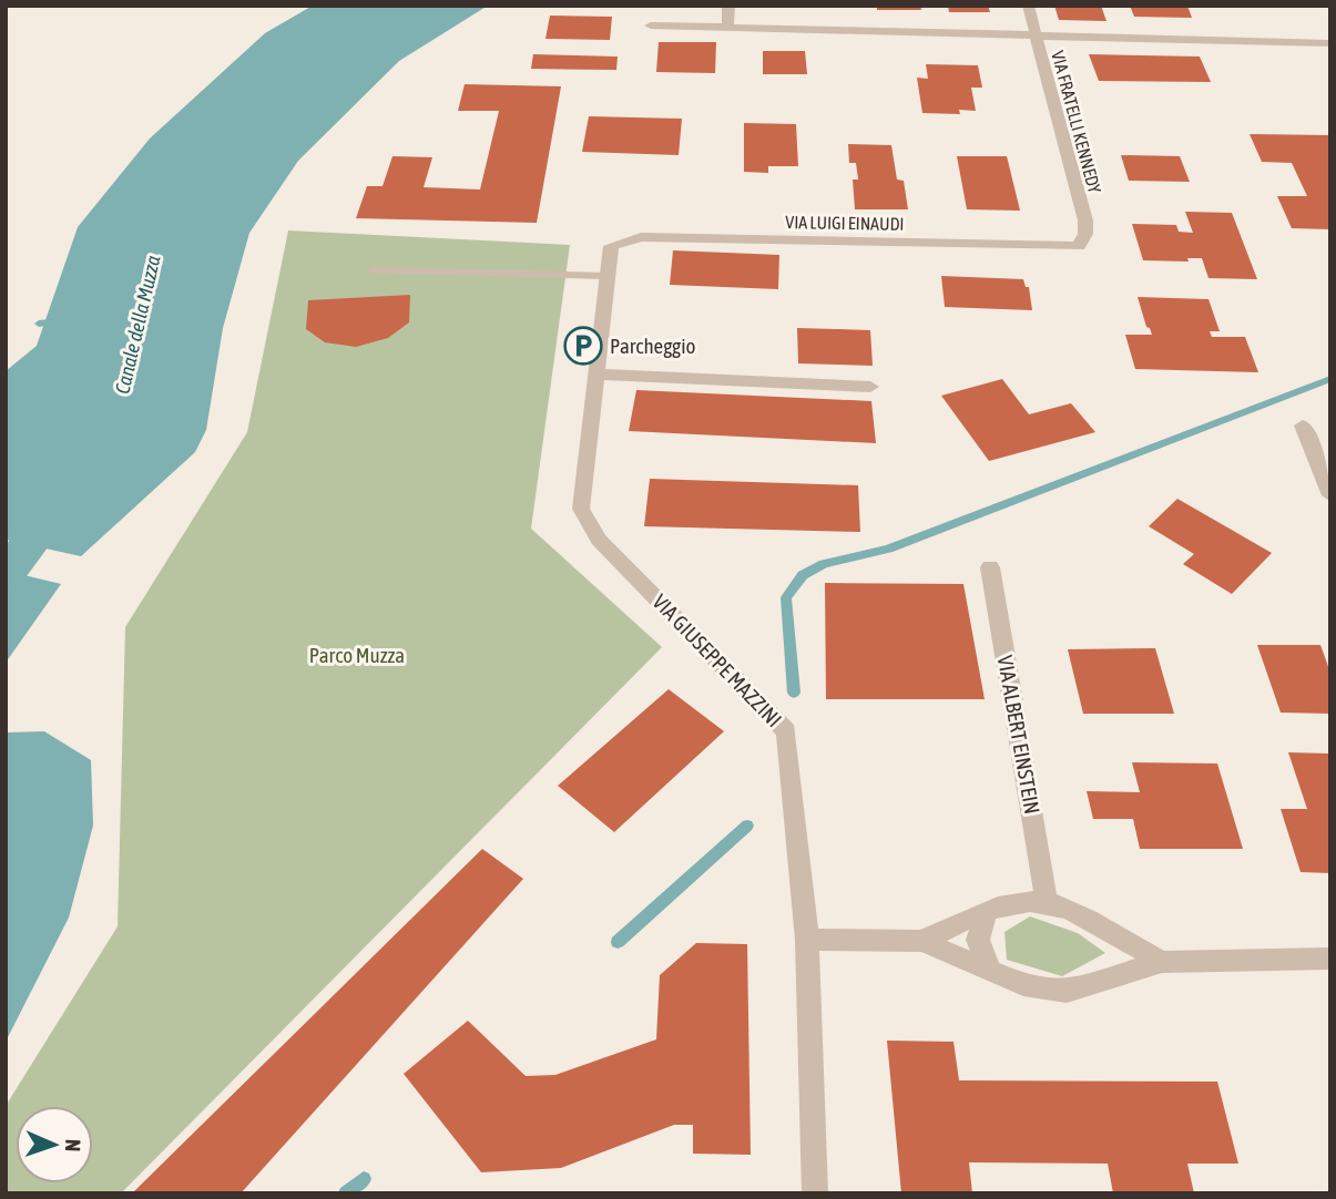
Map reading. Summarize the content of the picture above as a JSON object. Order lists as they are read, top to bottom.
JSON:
{
  "streets": {
    "street": [
      "VIA FRATELLI KENNEDY",
      "VIA LUIGI EINAUDI",
      "VIA GIUSEPPE MAZZINI",
      "VIA ALBERT EINSTEIN"
    ]
  },
  "crossings": [
    ["VIA FRATELLI KENNEDY", "VIA LUIGI EINAUDI"],
    ["VIA LUIGI EINAUDI", "VIA GIUSEPPE MAZZINI"]
  ],
  "water": ["Canale della Muzza"],
  "parks": ["Parco Muzza"],
  "places": {
    "parking": ["Parcheggio"]
  },
  "north": "right"
}
